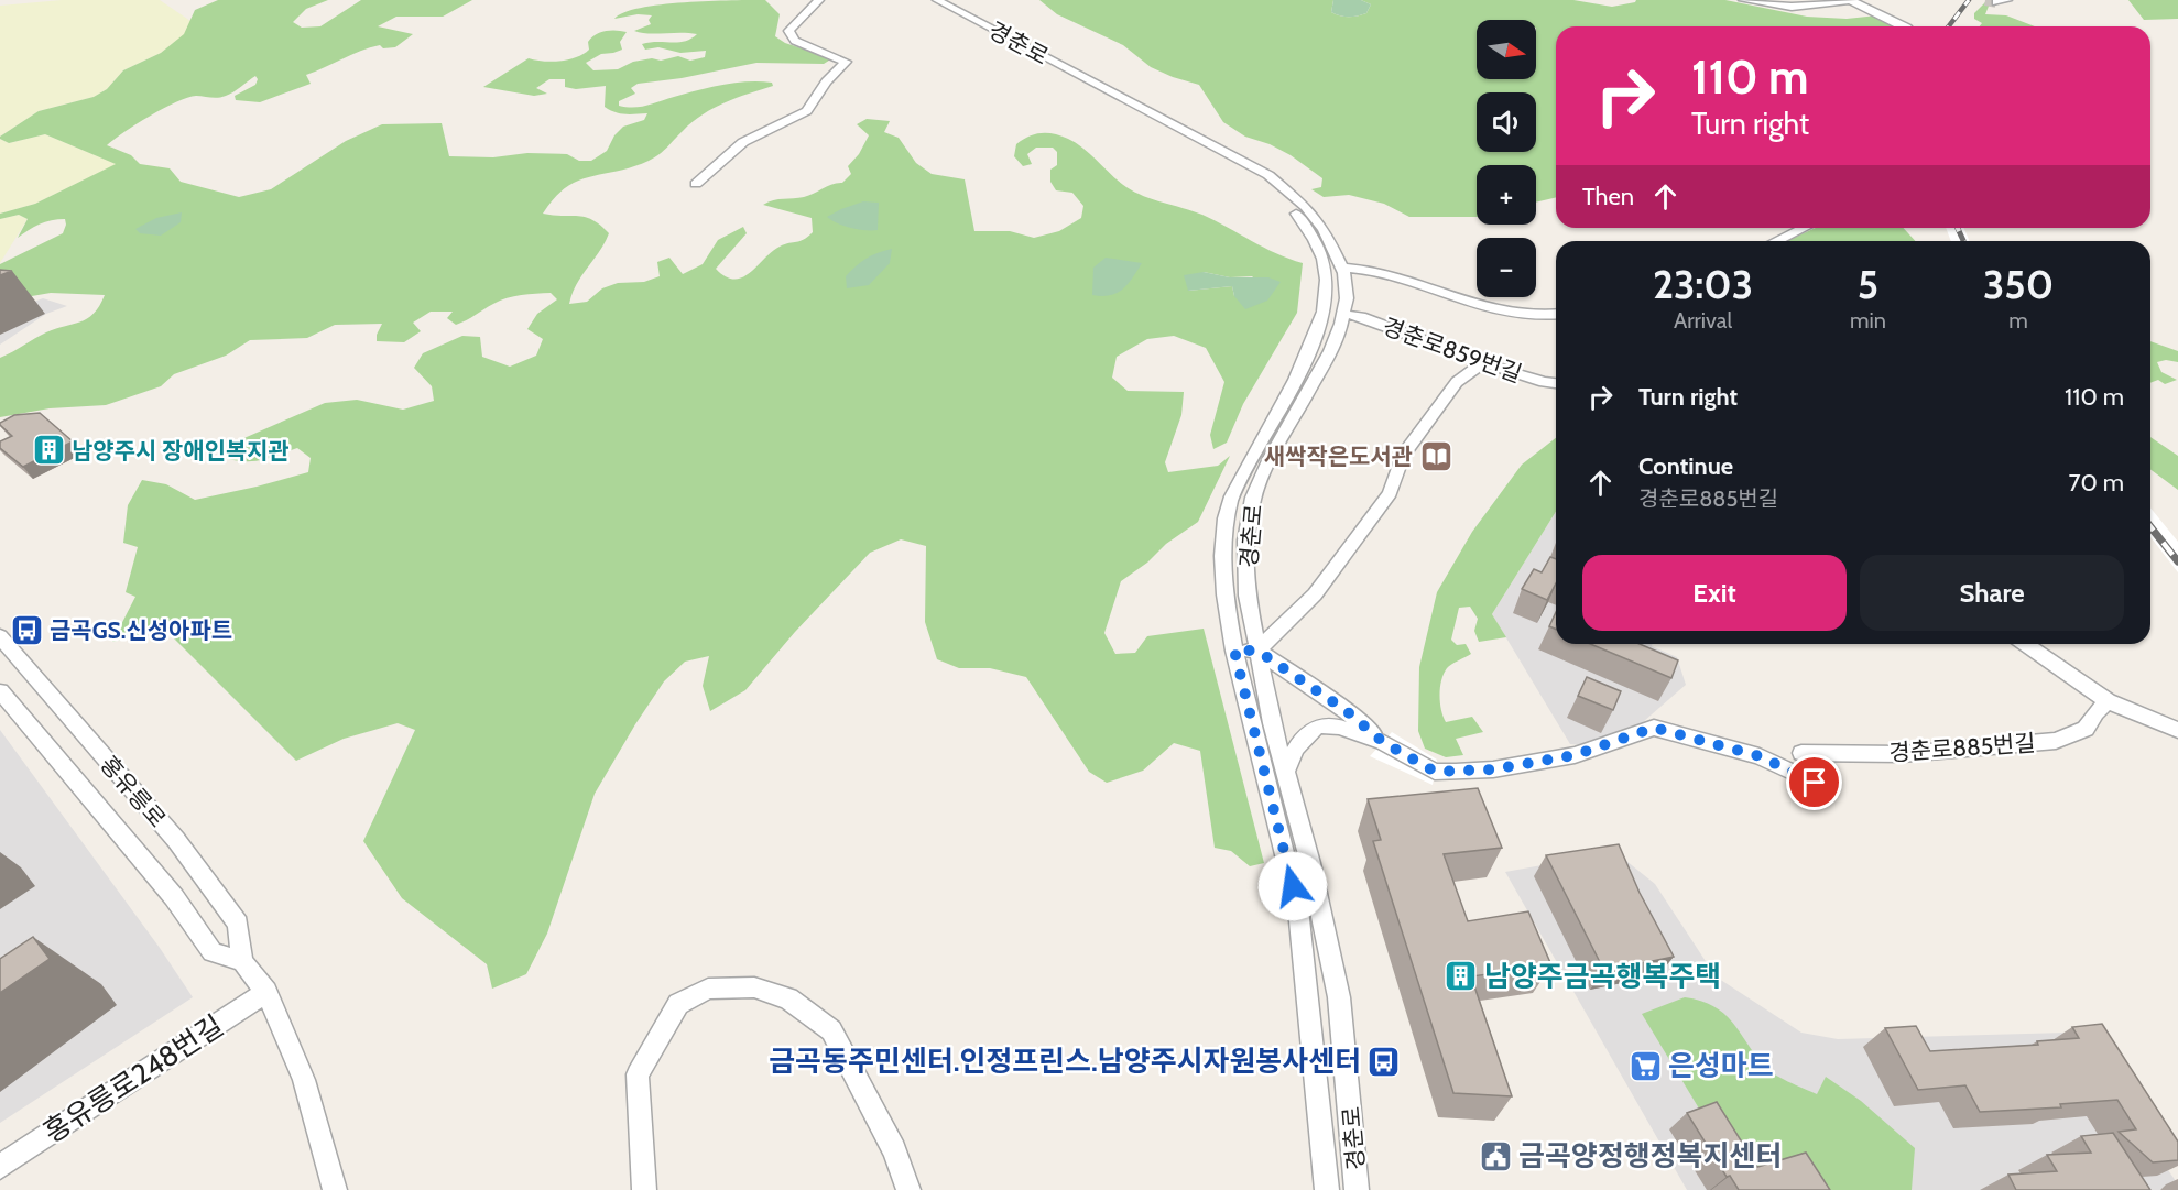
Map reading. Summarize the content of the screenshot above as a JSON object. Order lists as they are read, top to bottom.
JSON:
{
  "streets": {
    "street": [
      "경춘로",
      "경춘로859번길",
      "경춘로885번길",
      "홍유릉로",
      "홍유릉로248번길"
    ]
  },
  "crossings": [
    ["경춘로", "경춘로859번길"]
  ],
  "places": {
    "building": ["남양주시 장애인복지관", "남양주금곡행복주택"],
    "library": ["새싹작은도서관"],
    "bus stop": ["금곡GS.신성아파트", "금곡동주민센터.인정프린스.남양주시자원봉사센터"],
    "supermarket": ["은성마트"],
    "public building": ["금곡양정행정복지센터"]
  },
  "north": "right",
  "page": {
    "map_buttons": ["+", "−"],
    "turn": ["110 m", "Turn right"],
    "then": "Then",
    "eta": [
      "23:03",
      "Arrival",
      "5",
      "min",
      "350",
      "m"
    ],
    "list": [
      {
        "name": "Turn right",
        "value": "110 m"
      },
      {
        "name": "Continue",
        "note": "경춘로885번길",
        "value": "70 m"
      }
    ],
    "buttons": ["Exit", "Share"]
  }
}
